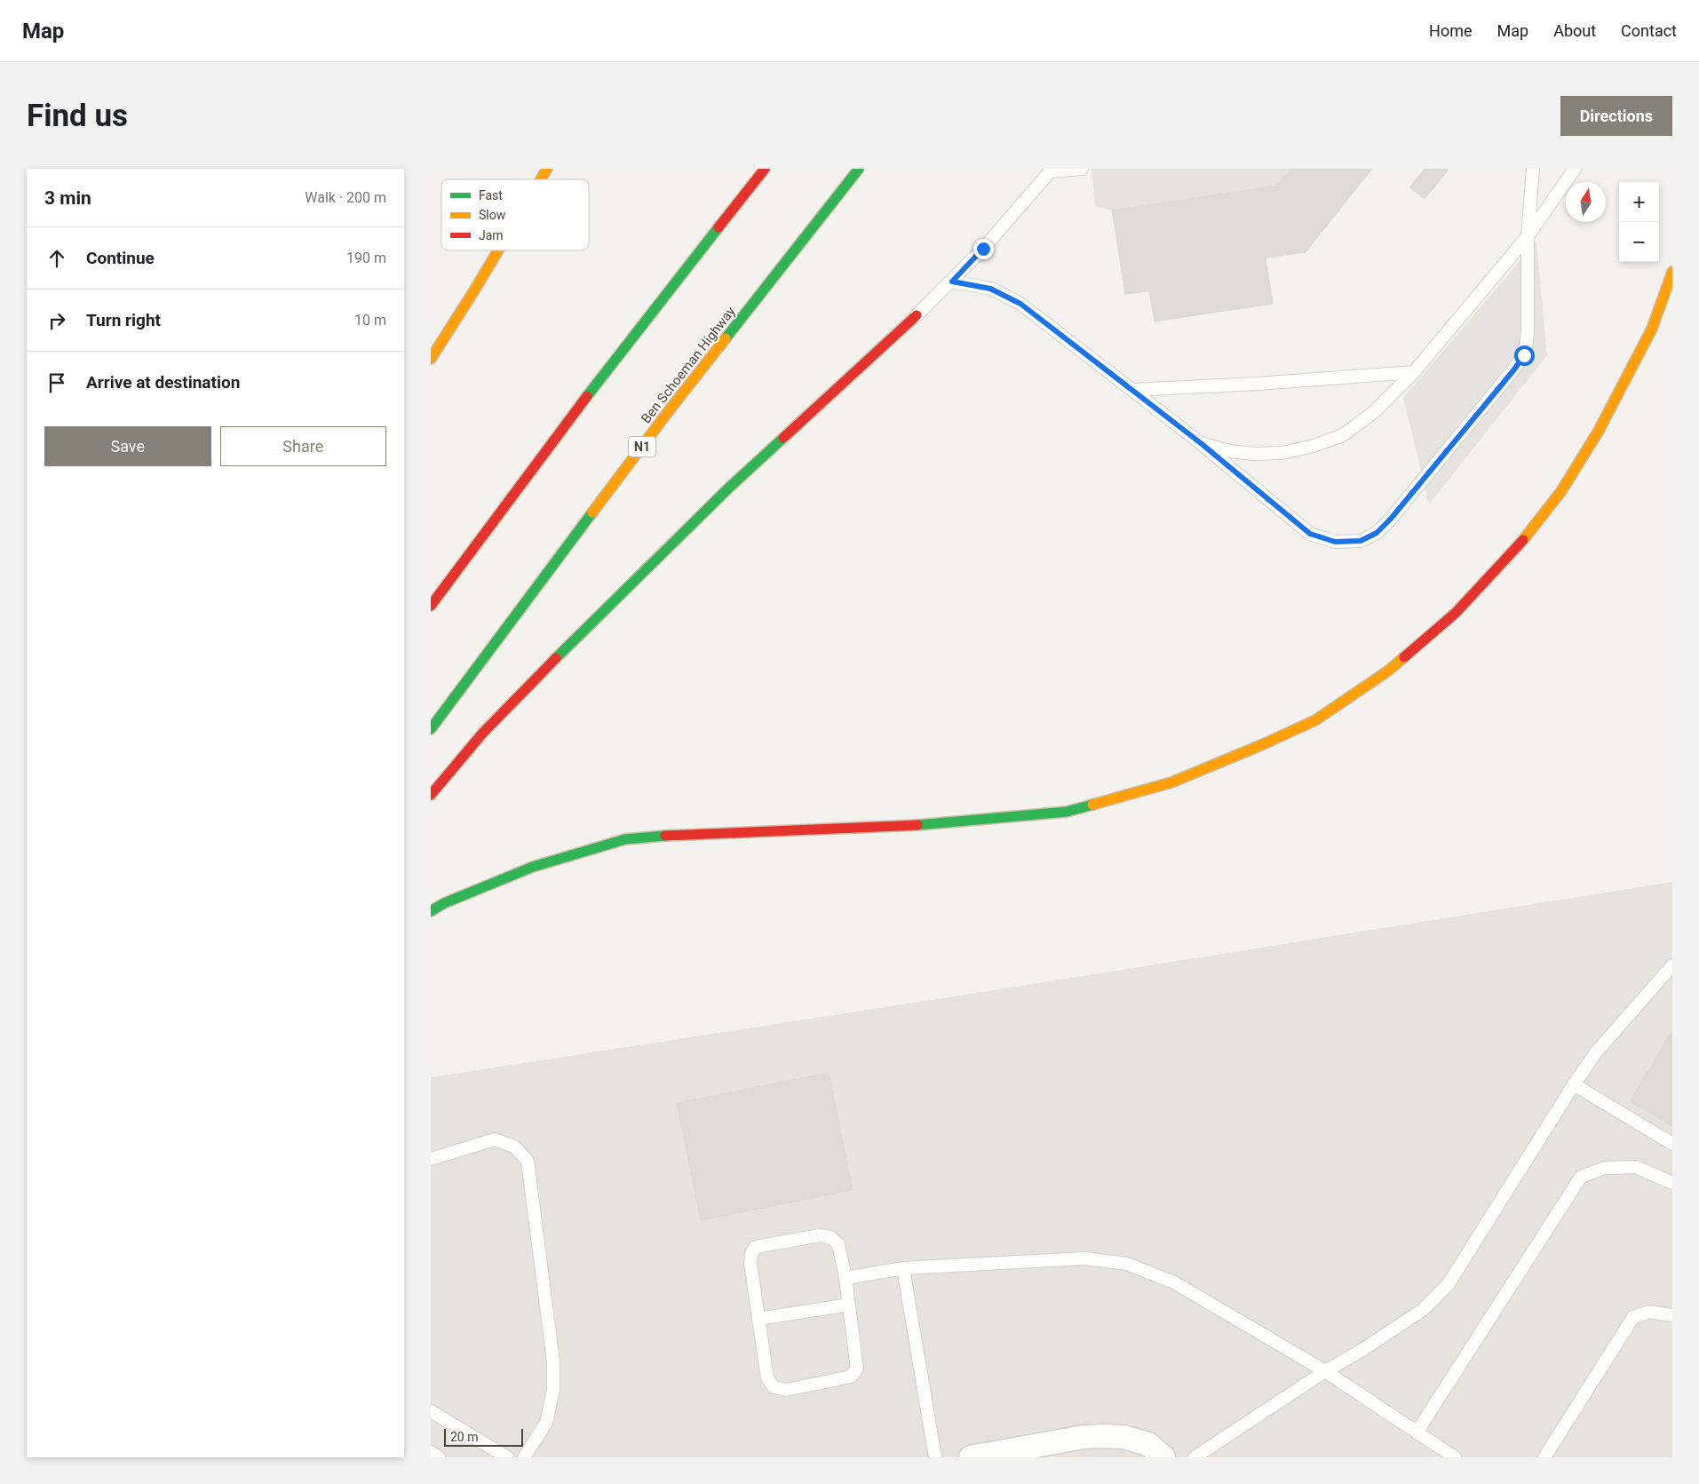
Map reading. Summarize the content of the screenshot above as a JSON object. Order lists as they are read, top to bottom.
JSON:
{
  "streets": {
    "highway": ["Ben Schoeman Highway", "N1"]
  },
  "legend": ["Fast", "Slow", "Jam"],
  "scale_bar": "20 m",
  "north": "top",
  "page": {
    "header": "Map",
    "nav": [
      "Home",
      "Map",
      "About",
      "Contact"
    ],
    "buttons": [
      "Directions",
      ["Save", "Share"]
    ],
    "title": "Find us",
    "heading": ["3 min", "Walk · 200 m"],
    "map_buttons": ["+", "−"],
    "list": [
      ["Continue", "190 m"],
      ["Turn right", "10 m"],
      "Arrive at destination"
    ],
    "scale": "20 m"
  }
}
